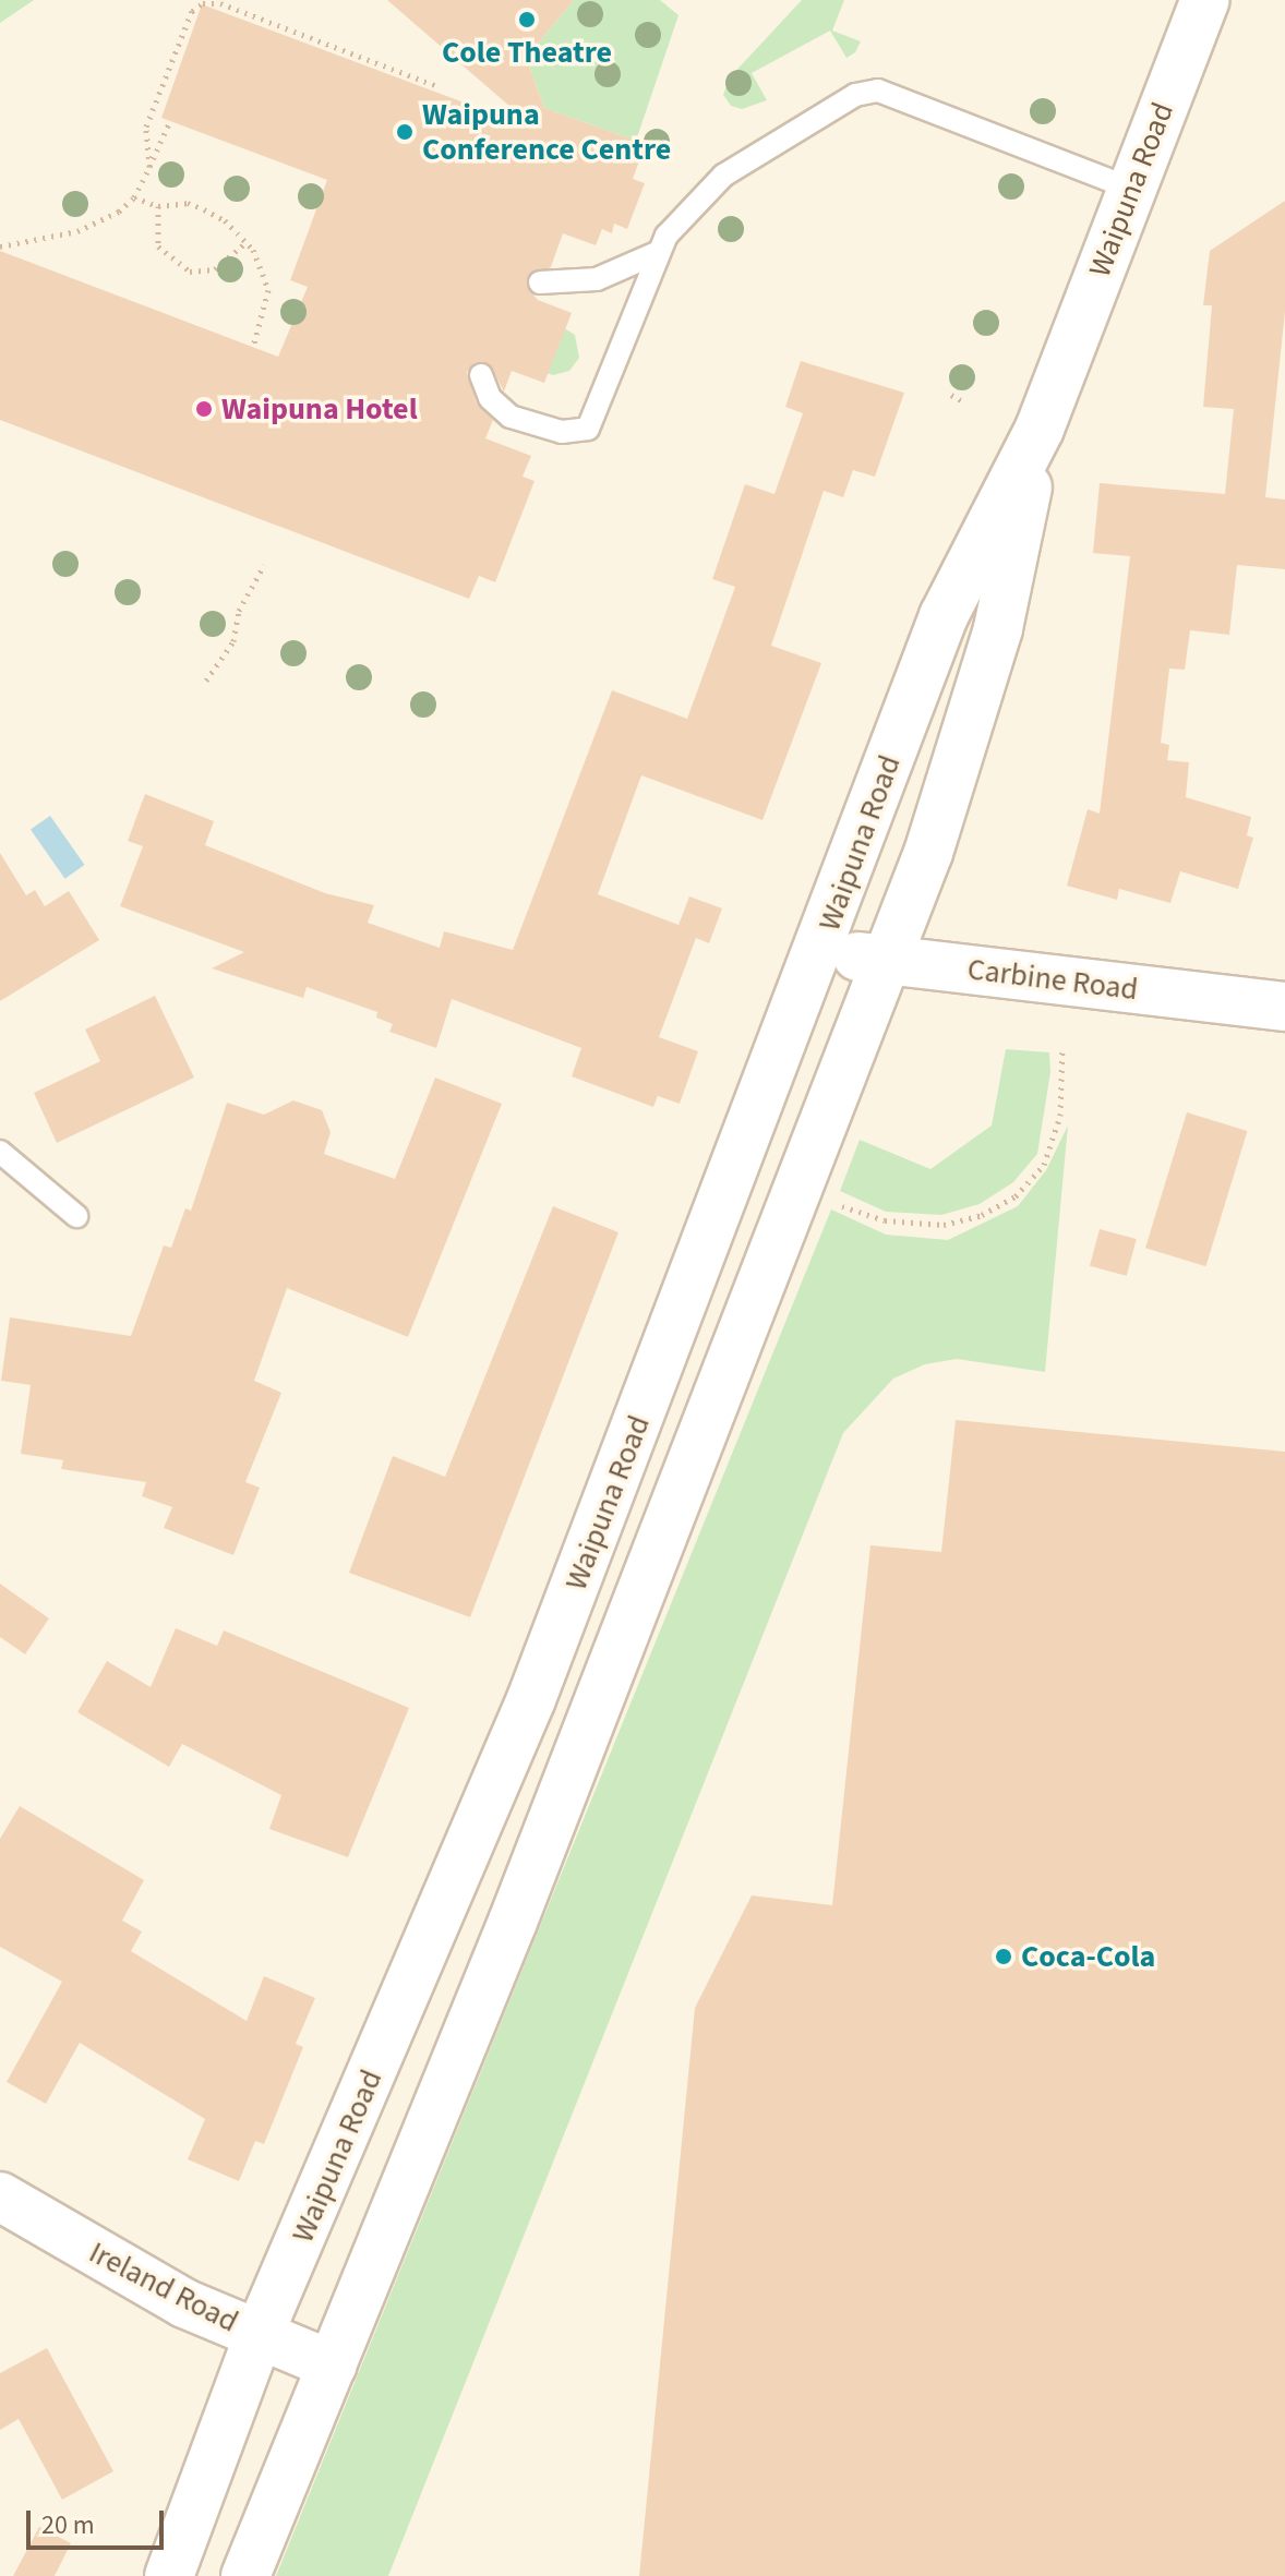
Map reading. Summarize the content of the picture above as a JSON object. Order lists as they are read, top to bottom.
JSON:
{
  "streets": {
    "main road": ["Waipuna Road", "Carbine Road", "Ireland Road"]
  },
  "crossings": [
    ["Waipuna Road", "Carbine Road"],
    ["Waipuna Road", "Ireland Road"]
  ],
  "places": [
    "Cole Theatre",
    "Waipuna Conference Centre",
    "Waipuna Hotel",
    "Coca-Cola"
  ],
  "scale_bar": "20 m"
}
